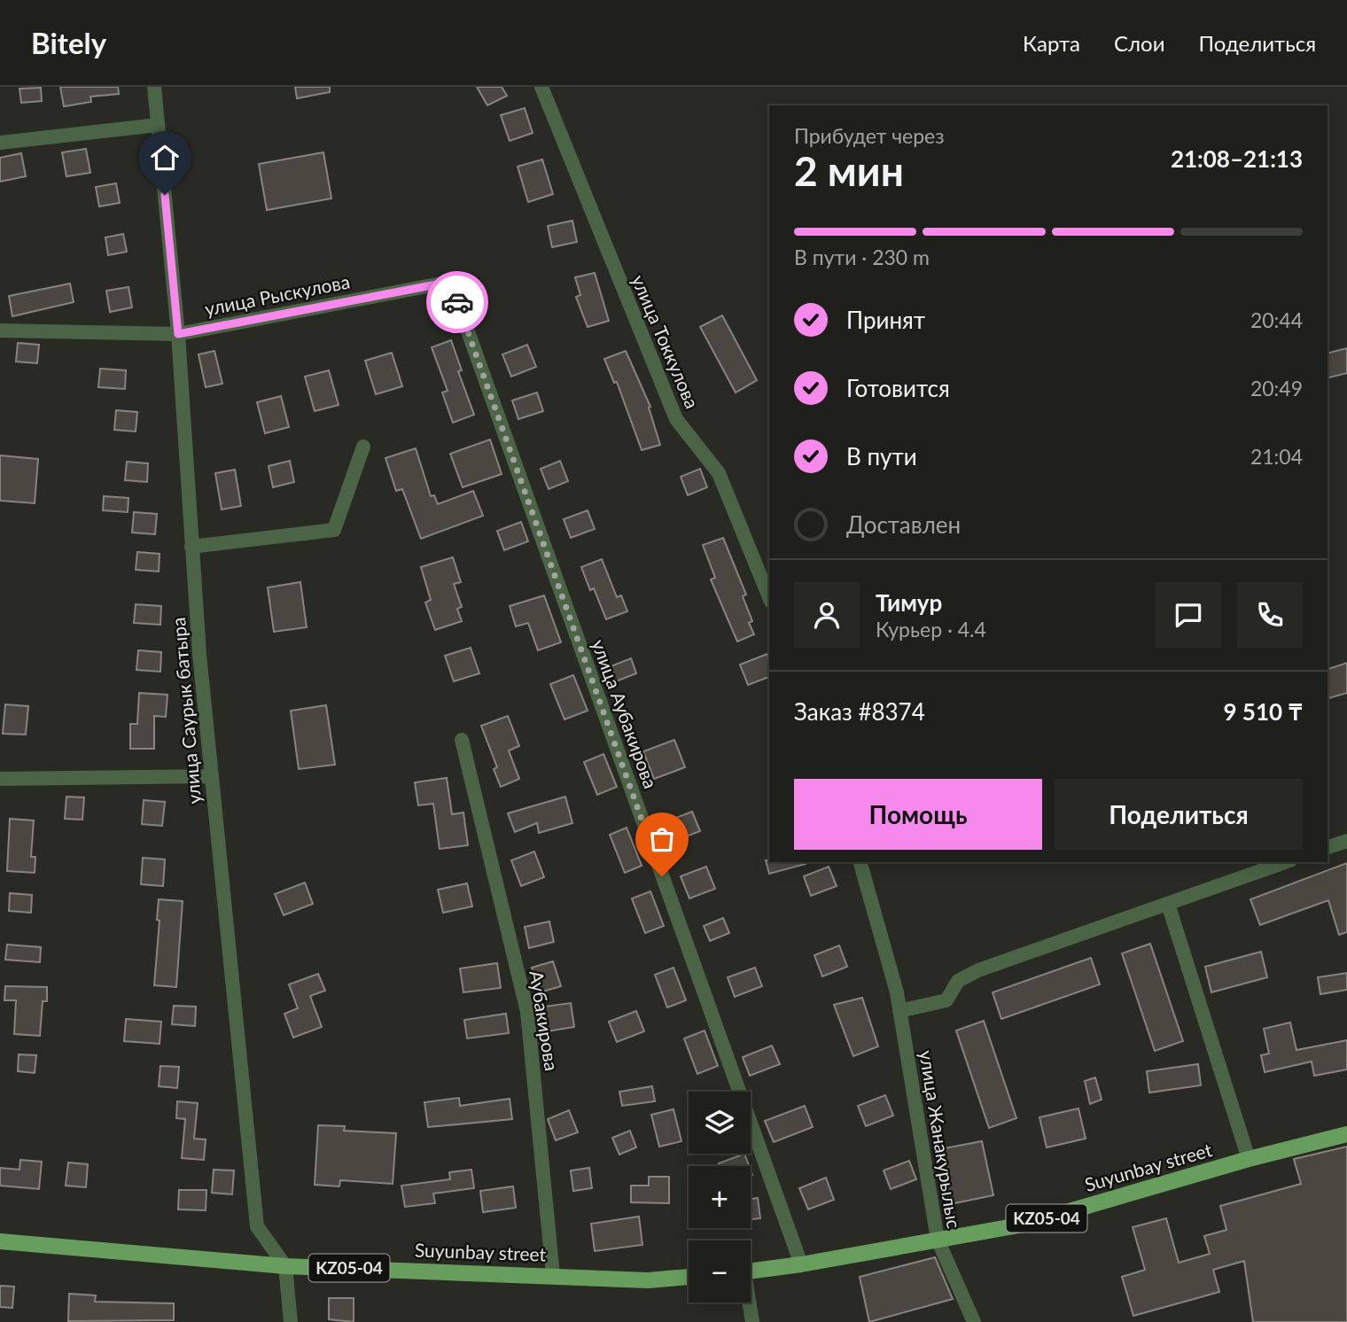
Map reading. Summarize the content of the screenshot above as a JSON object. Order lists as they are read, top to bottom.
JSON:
{
  "streets": {
    "main road": ["Suyunbay street", "KZ05-04"],
    "street": [
      "улица Рыскулова",
      "улица Токкулова",
      "улица Саурык батыра",
      "улица Аубакирова",
      "Аубакирова",
      "улица Жанакурылыс"
    ]
  },
  "crossings": [
    ["улица Рыскулова", "улица Саурык батыра"],
    ["улица Рыскулова", "улица Аубакирова"],
    ["улица Саурык батыра", "Suyunbay street"],
    ["улица Аубакирова", "Suyunbay street"],
    ["Аубакирова", "Suyunbay street"],
    ["улица Жанакурылыс", "Suyunbay street"]
  ],
  "page": {
    "header": "Bitely",
    "nav": ["Карта", "Слои", "Поделиться"],
    "heading": ["2 мин", "Прибудет через", "21:08–21:13"],
    "panel": [
      "Тимур",
      "Курьер · 4.4",
      "Заказ #8374",
      "9 510 ₸"
    ],
    "bar": "В пути · 230 m",
    "list": [
      ["Принят", "20:44"],
      ["Готовится", "20:49"],
      ["В пути", "21:04"],
      "Доставлен"
    ],
    "buttons": ["Помощь", "Поделиться"],
    "map_buttons": ["+", "−"]
  }
}
